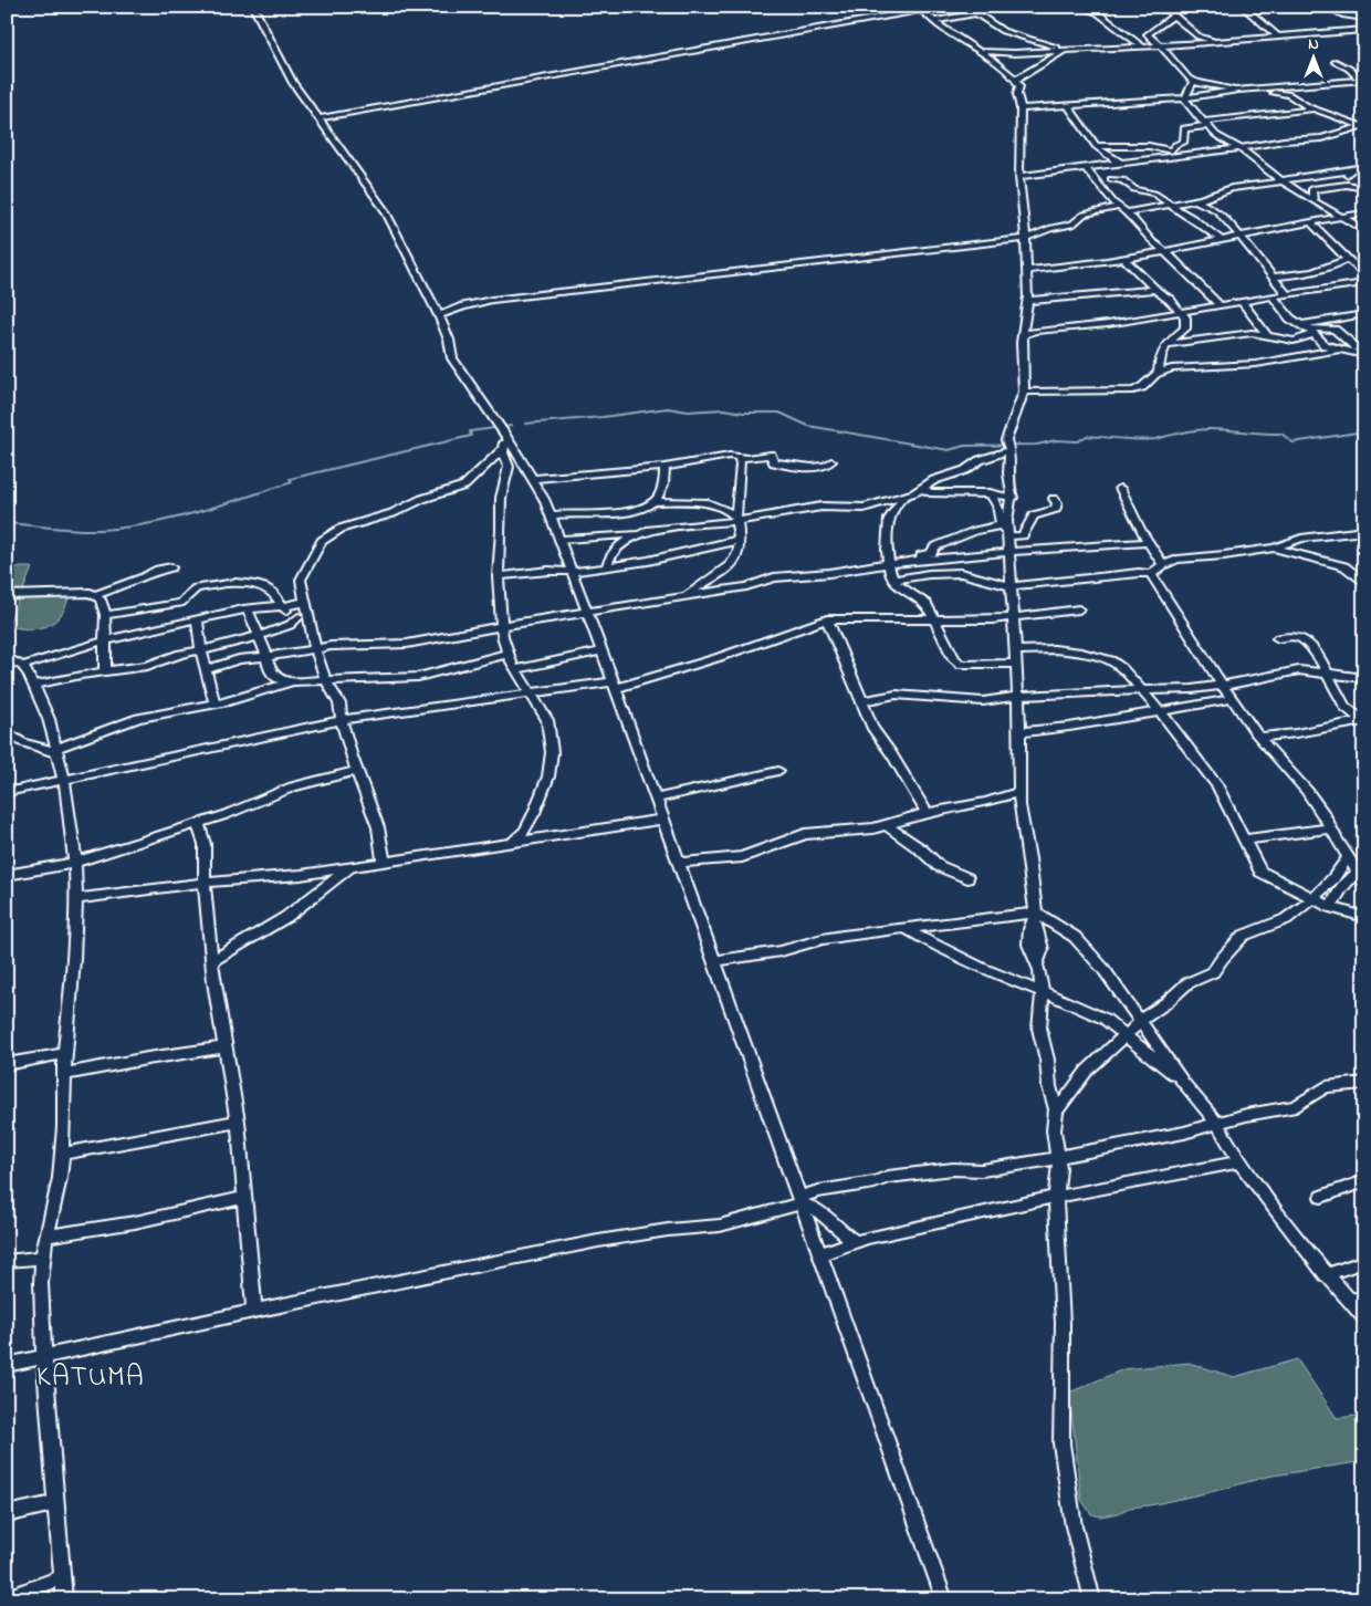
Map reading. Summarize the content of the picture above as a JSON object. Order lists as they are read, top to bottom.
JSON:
{
  "districts": ["KATUMA"],
  "north": "top"
}
